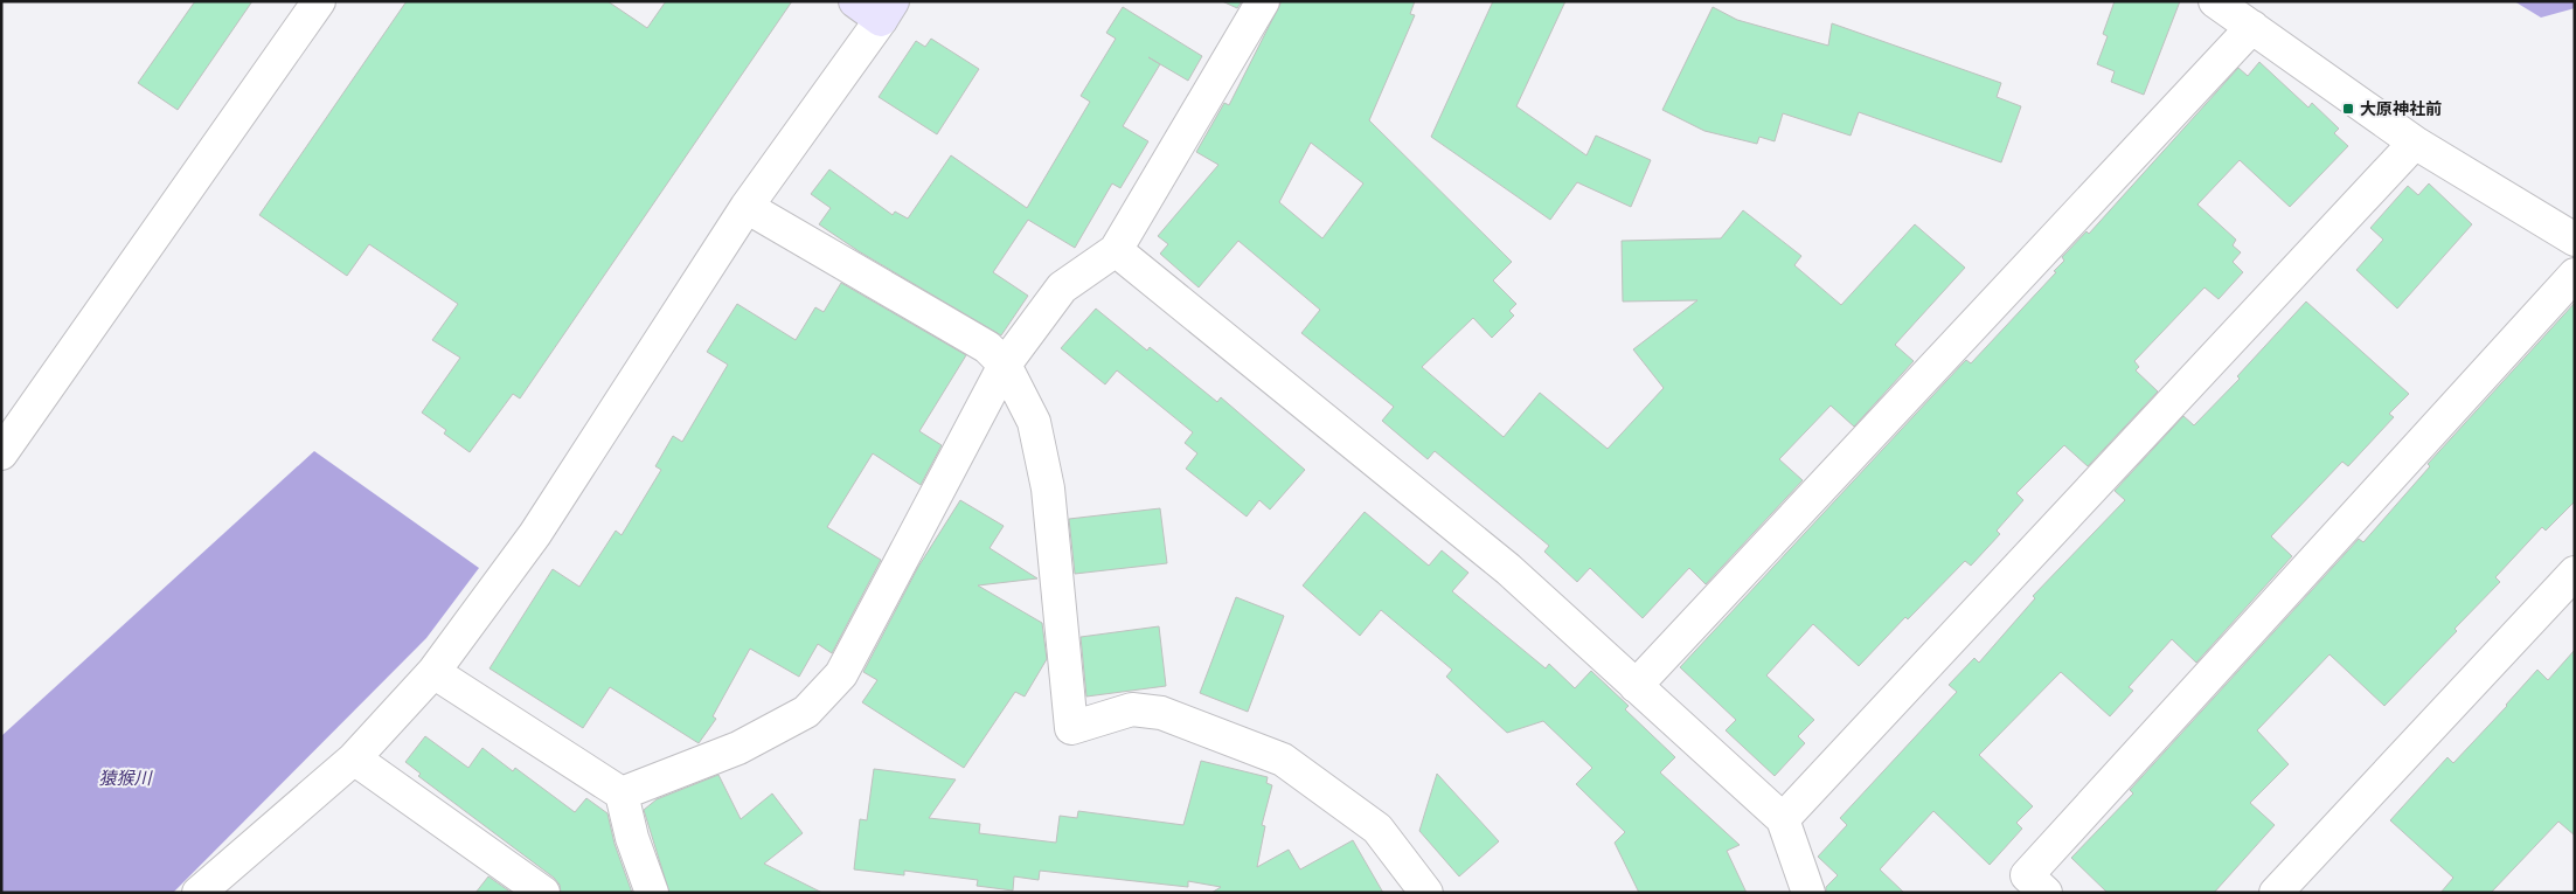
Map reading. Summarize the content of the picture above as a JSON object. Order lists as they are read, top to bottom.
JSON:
{
  "water": ["猿猴川"],
  "places": {
    "transit": ["大原神社前"]
  }
}
